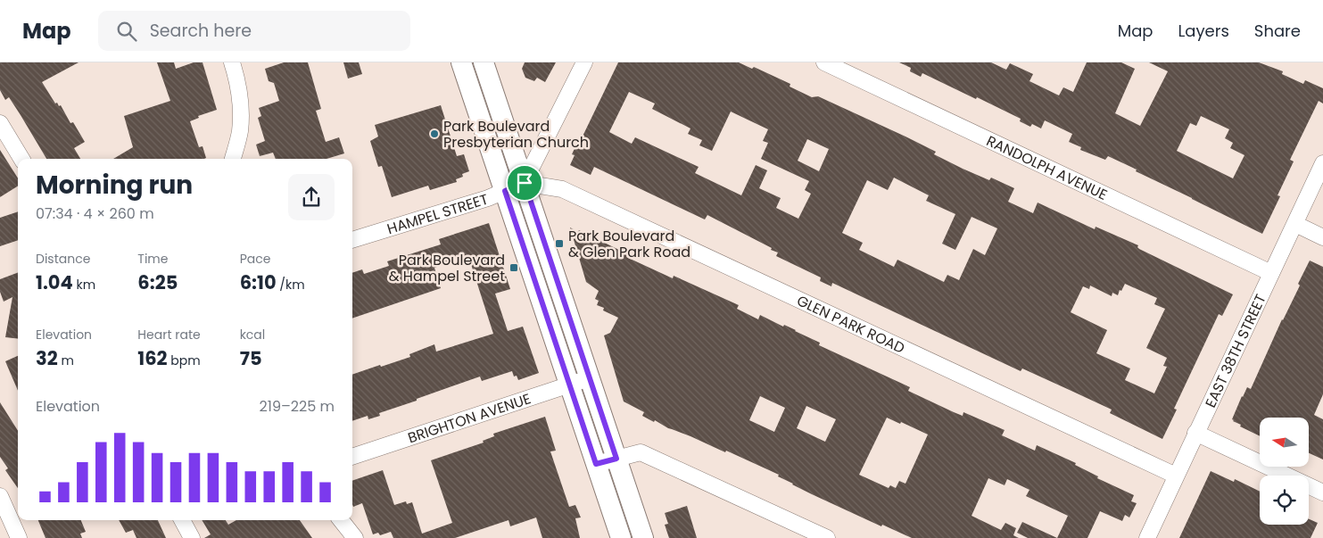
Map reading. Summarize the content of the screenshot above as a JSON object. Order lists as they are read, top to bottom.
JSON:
{
  "streets": {
    "street": [
      "RANDOLPH AVENUE",
      "HAMPEL STREET",
      "GLEN PARK ROAD",
      "EAST 38TH STREET",
      "BRIGHTON AVENUE"
    ]
  },
  "crossings": [
    ["RANDOLPH AVENUE", "EAST 38TH STREET"],
    ["HAMPEL STREET", "GLEN PARK ROAD"],
    ["GLEN PARK ROAD", "EAST 38TH STREET"]
  ],
  "places": {
    "other": ["Park Boulevard Presbyterian Church"],
    "transit": ["Park Boulevard & Glen Park Road", "Park Boulevard & Hampel Street"]
  },
  "north": "left",
  "page": {
    "header": "Map",
    "search": "Search here",
    "nav": ["Map", "Layers", "Share"],
    "heading": ["Morning run", "07:34 · 4 × 260 m"],
    "stats": [
      ["Distance", "1.04 km"],
      ["Time", "6:25"],
      ["Pace", "6:10 /km"],
      ["Elevation", "32 m"],
      ["Heart rate", "162 bpm"],
      ["kcal", "75"]
    ],
    "chart": ["Elevation", "219–225 m"]
  }
}
